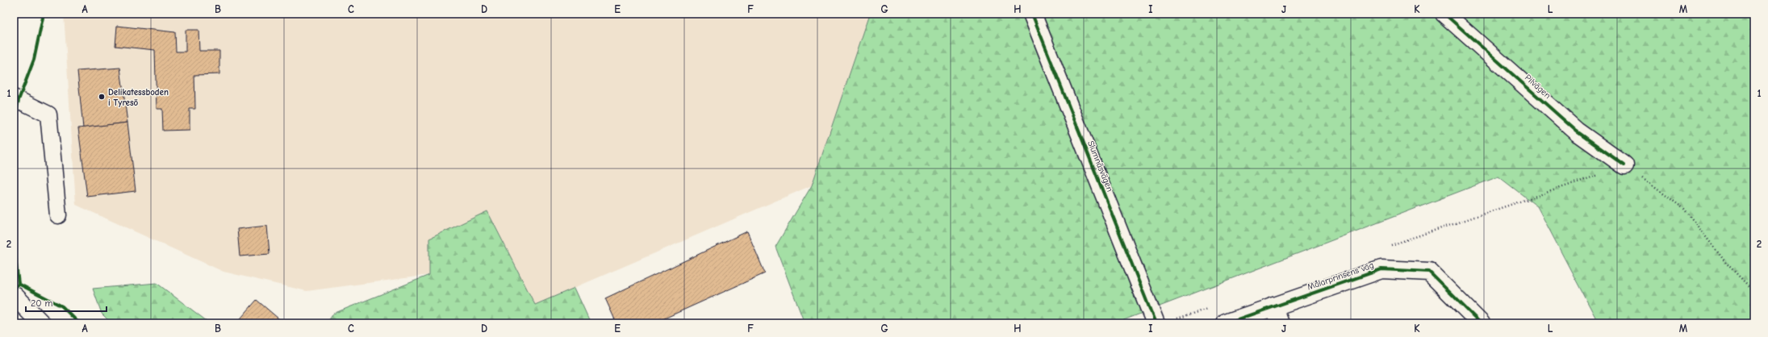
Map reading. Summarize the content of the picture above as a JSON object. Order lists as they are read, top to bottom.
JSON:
{
  "streets": {
    "street": ["Pilvägen", "Slumnäsvägen", "Målarprinsens väg"]
  },
  "places": ["Delikatessboden i Tyresö"],
  "scale_bar": "20 m",
  "grid": {
    "columns": [
      "A",
      "B",
      "C",
      "D",
      "E",
      "F",
      "G",
      "H",
      "I",
      "J",
      "K",
      "L",
      "M"
    ],
    "rows": ["1", "2"]
  }
}
